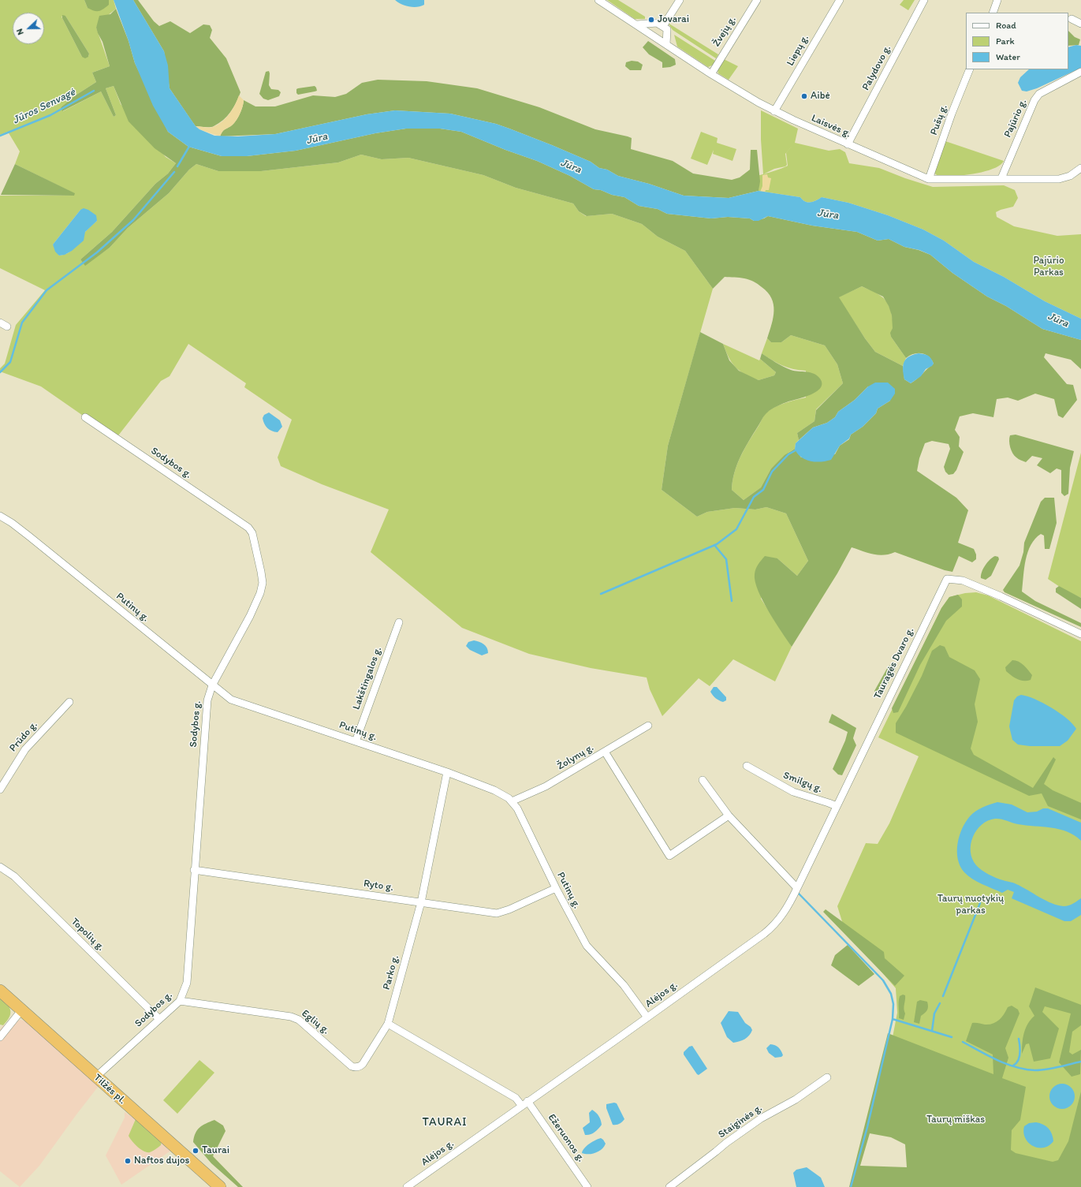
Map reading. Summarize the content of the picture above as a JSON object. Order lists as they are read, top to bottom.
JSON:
{
  "streets": {
    "highway": ["Tilžės pl."],
    "street": [
      "Žvejų g.",
      "Liepų g.",
      "Palydovo g.",
      "Pajūrio g.",
      "Pušų g.",
      "Laisvės g.",
      "Sodybos g.",
      "Putinų g.",
      "Tauragės Dvaro g.",
      "Lakštingalos g.",
      "Prūdo g.",
      "Žolynų g.",
      "Smilgų g.",
      "Ryto g.",
      "Topolių g.",
      "Parko g.",
      "Alėjos g.",
      "Eglių g.",
      "Staiginės g.",
      "Ežeruonos g."
    ]
  },
  "crossings": [
    ["Žvejų g.", "Laisvės g."],
    ["Liepų g.", "Laisvės g."],
    ["Palydovo g.", "Laisvės g."],
    ["Pajūrio g.", "Laisvės g."],
    ["Pušų g.", "Laisvės g."],
    ["Sodybos g.", "Putinų g."],
    ["Sodybos g.", "Ryto g."],
    ["Sodybos g.", "Topolių g."],
    ["Sodybos g.", "Eglių g."],
    ["Sodybos g.", "Tilžės pl."],
    ["Putinų g.", "Lakštingalos g."],
    ["Putinų g.", "Žolynų g."],
    ["Putinų g.", "Ryto g."],
    ["Putinų g.", "Parko g."],
    ["Putinų g.", "Alėjos g."],
    ["Tauragės Dvaro g.", "Smilgų g."],
    ["Tauragės Dvaro g.", "Alėjos g."],
    ["Ryto g.", "Parko g."],
    ["Parko g.", "Eglių g."],
    ["Alėjos g.", "Ežeruonos g."]
  ],
  "districts": ["TAURAI"],
  "water": ["Jūros Senvagė", "Jūra"],
  "parks": ["Pajūrio Parkas", "Taurų nuotykių parkas", "Taurų miškas"],
  "places": [
    "Jovarai",
    "Aibė",
    "Taurai",
    "Naftos dujos"
  ],
  "legend": ["Road", "Park", "Water"],
  "north": "left"
}
